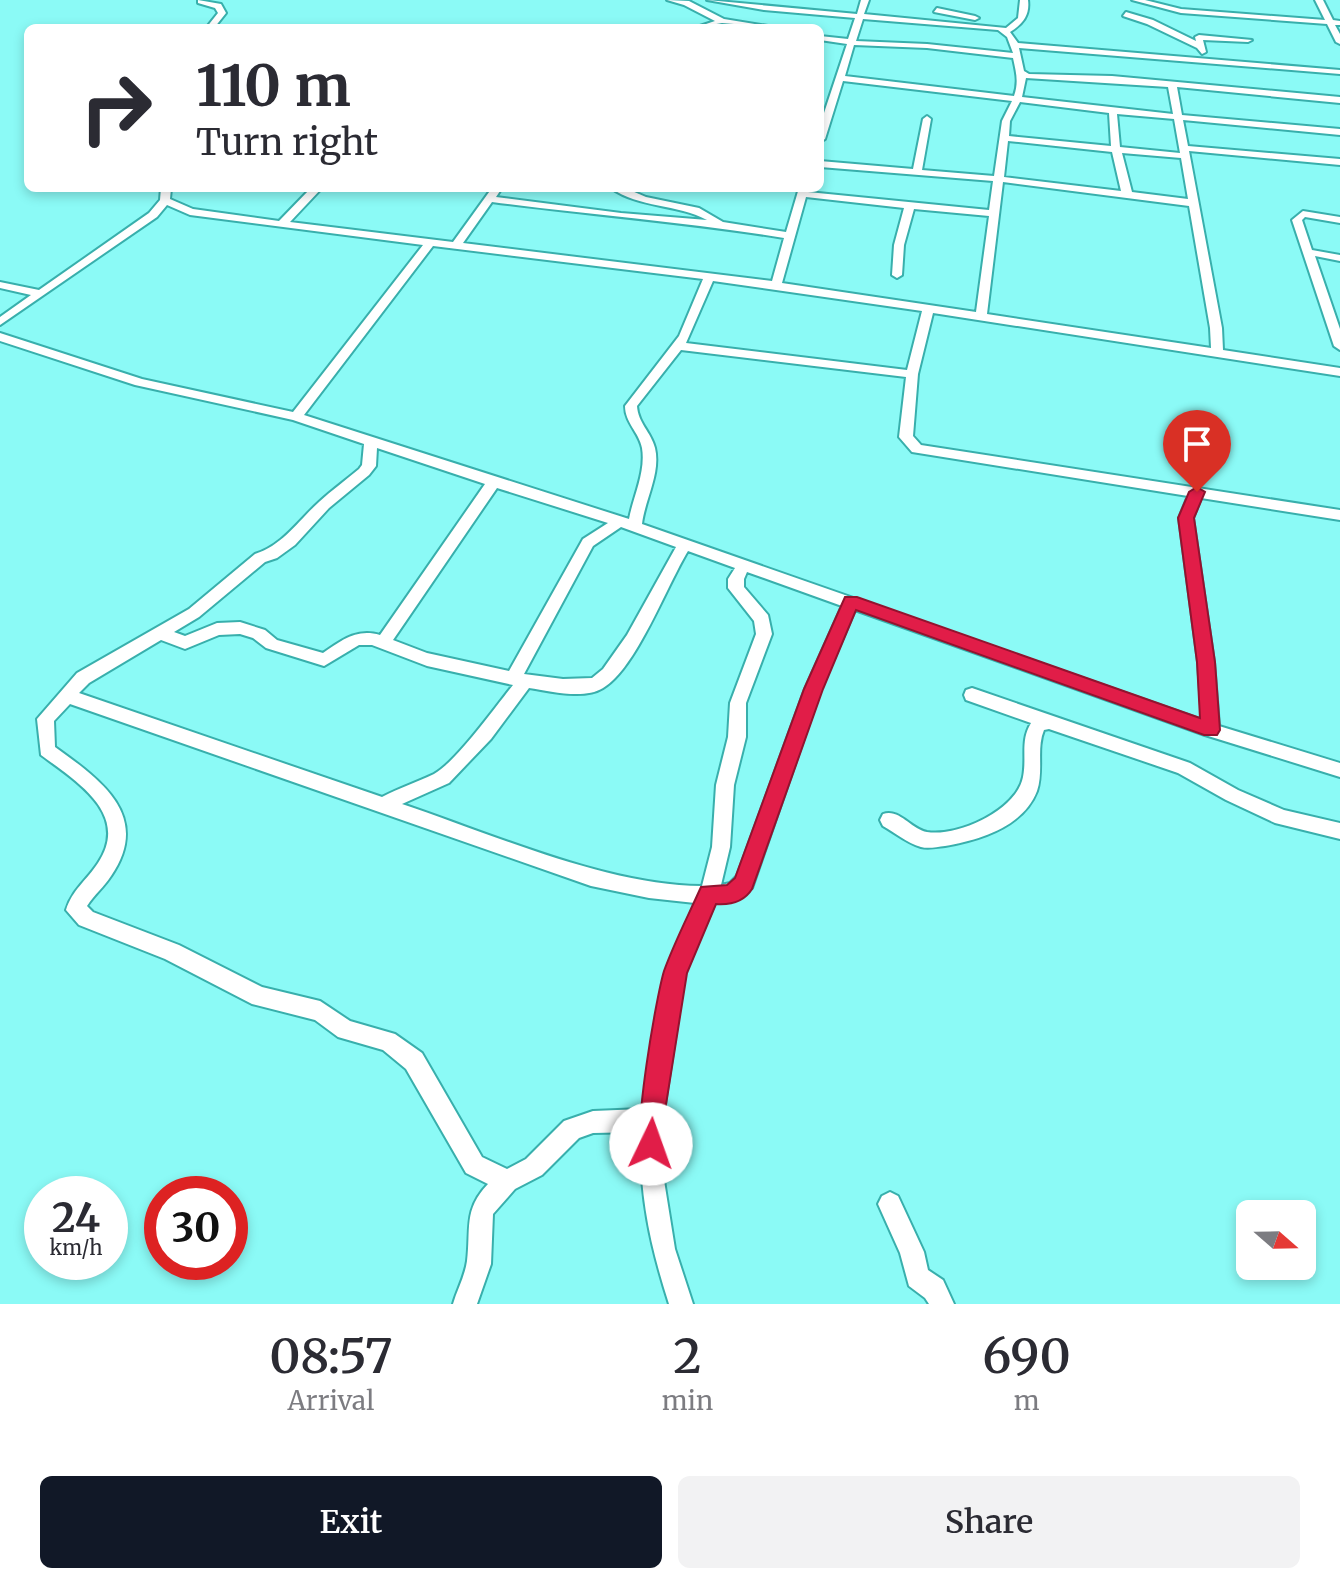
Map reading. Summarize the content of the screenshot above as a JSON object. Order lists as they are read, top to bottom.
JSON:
{
  "north": "right",
  "page": {
    "turn": ["110 m", "Turn right"],
    "speed": "24 km/h",
    "limit": "30",
    "eta": [
      "08:57",
      "Arrival",
      "2",
      "min",
      "690",
      "m"
    ],
    "buttons": ["Exit", "Share"]
  }
}
